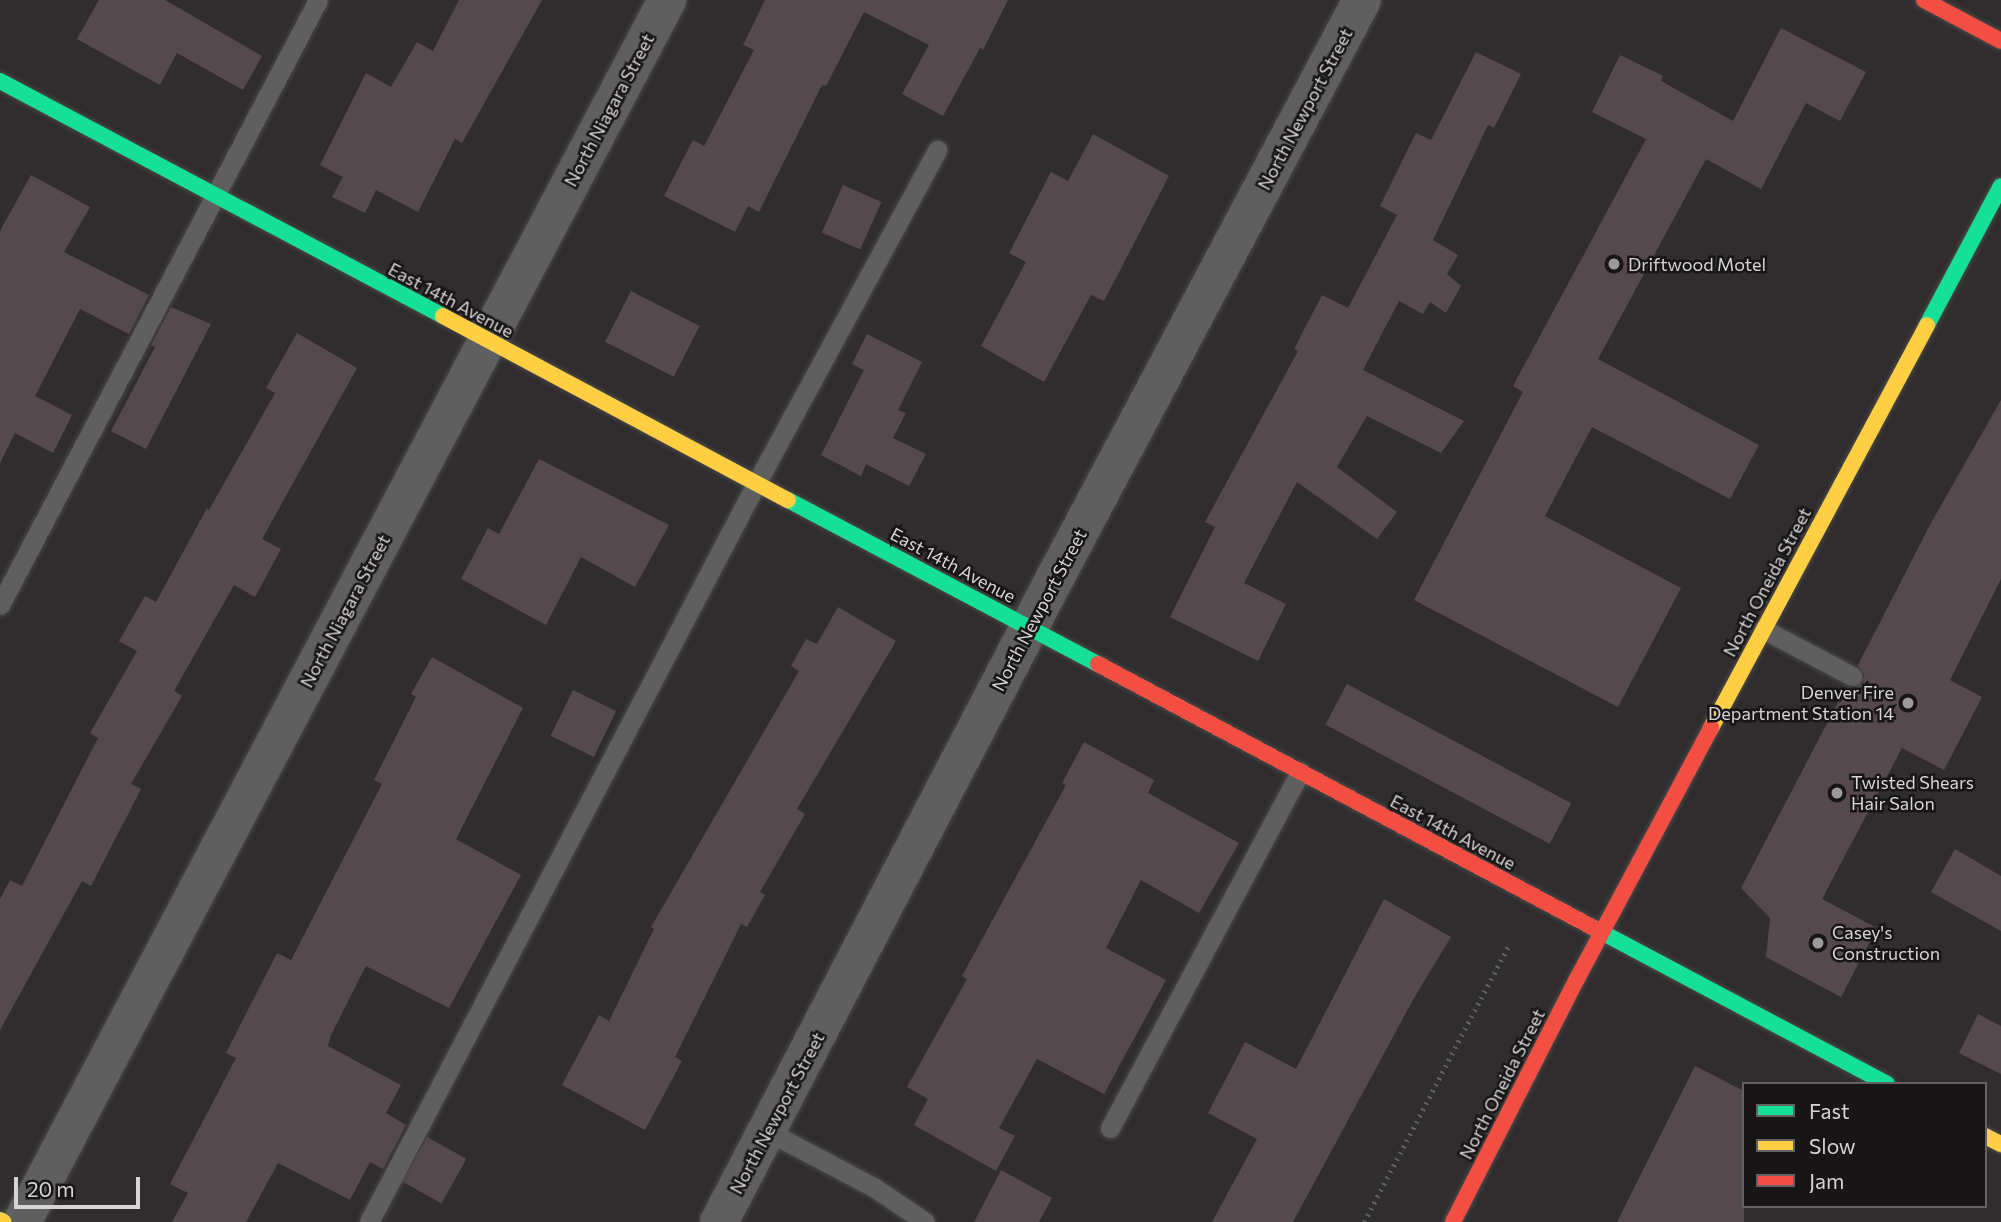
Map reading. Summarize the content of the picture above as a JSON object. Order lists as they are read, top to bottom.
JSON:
{
  "streets": {
    "main road": ["East 14th Avenue", "North Oneida Street"],
    "street": ["North Newport Street", "North Niagara Street"]
  },
  "crossings": [
    ["North Newport Street", "East 14th Avenue"],
    ["North Niagara Street", "East 14th Avenue"],
    ["East 14th Avenue", "North Oneida Street"]
  ],
  "places": [
    "Driftwood Motel",
    "Denver Fire Department Station 14",
    "Twisted Shears Hair Salon",
    "Casey's Construction"
  ],
  "legend": ["Fast", "Slow", "Jam"],
  "scale_bar": "20 m"
}
